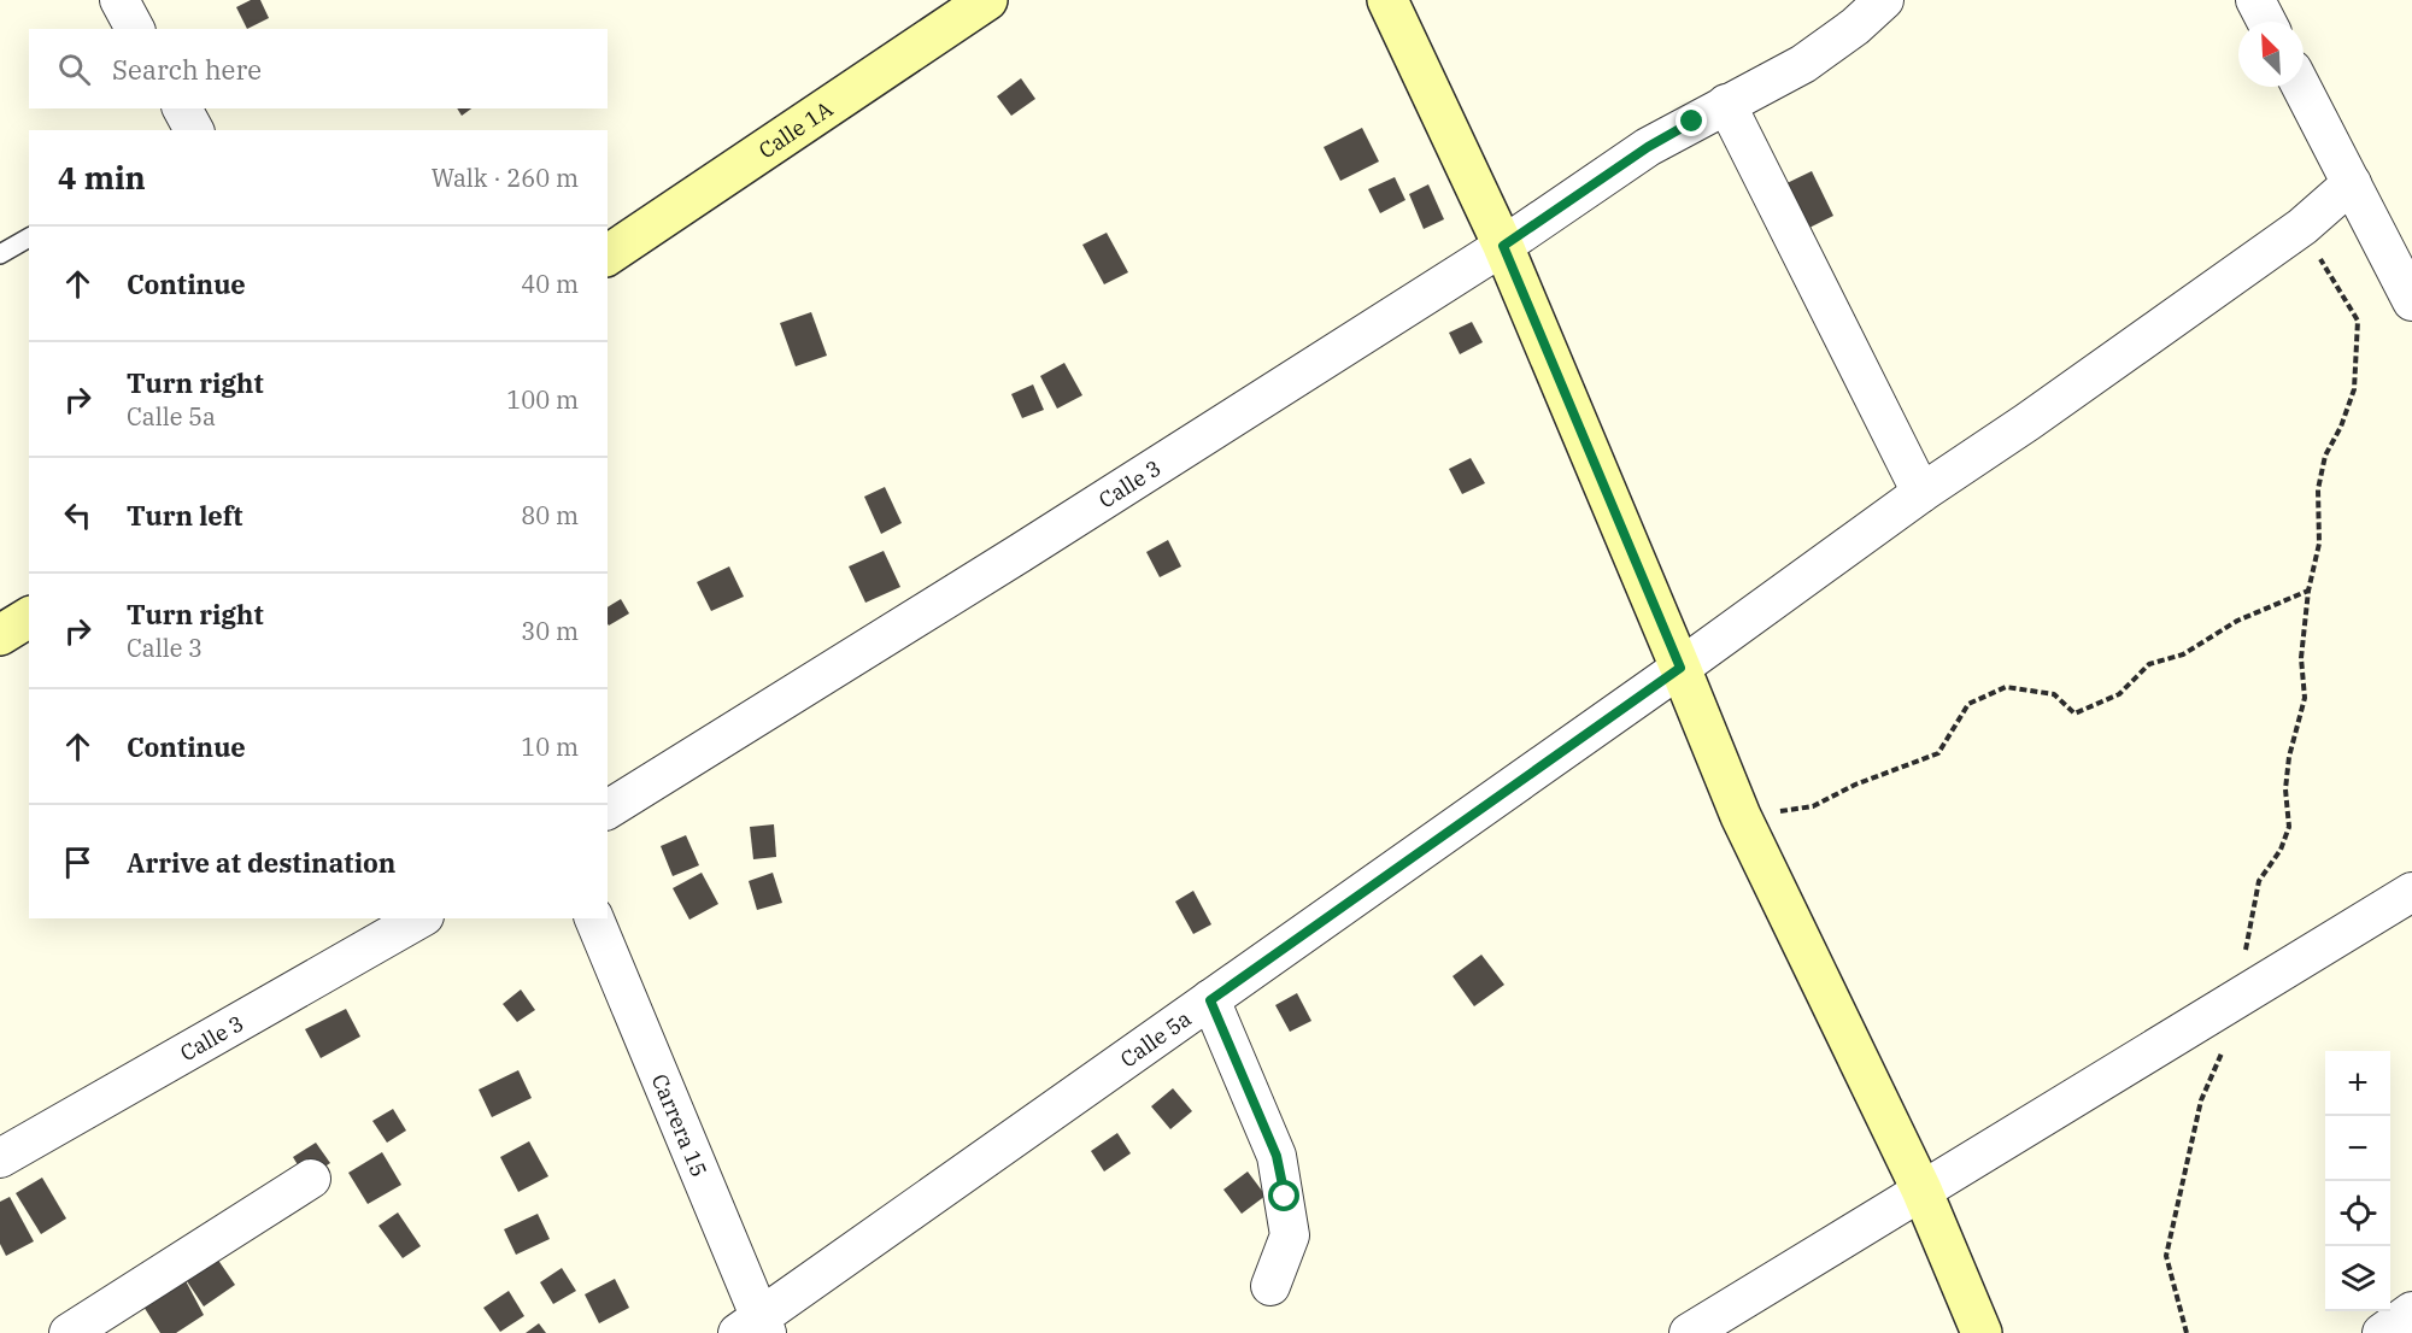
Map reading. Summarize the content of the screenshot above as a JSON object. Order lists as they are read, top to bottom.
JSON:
{
  "streets": {
    "street": [
      "Calle 1A",
      "Calle 3",
      "Calle 5a",
      "Carrera 15"
    ]
  },
  "crossings": [
    ["Calle 5a", "Carrera 15"]
  ],
  "north": "top left",
  "page": {
    "search": "Search here",
    "heading": ["4 min", "Walk · 260 m"],
    "list": [
      ["Continue", "40 m"],
      ["Turn right", "Calle 5a", "100 m"],
      ["Turn left", "80 m"],
      ["Turn right", "Calle 3", "30 m"],
      ["Continue", "10 m"],
      "Arrive at destination"
    ],
    "map_buttons": ["+", "−"]
  }
}
